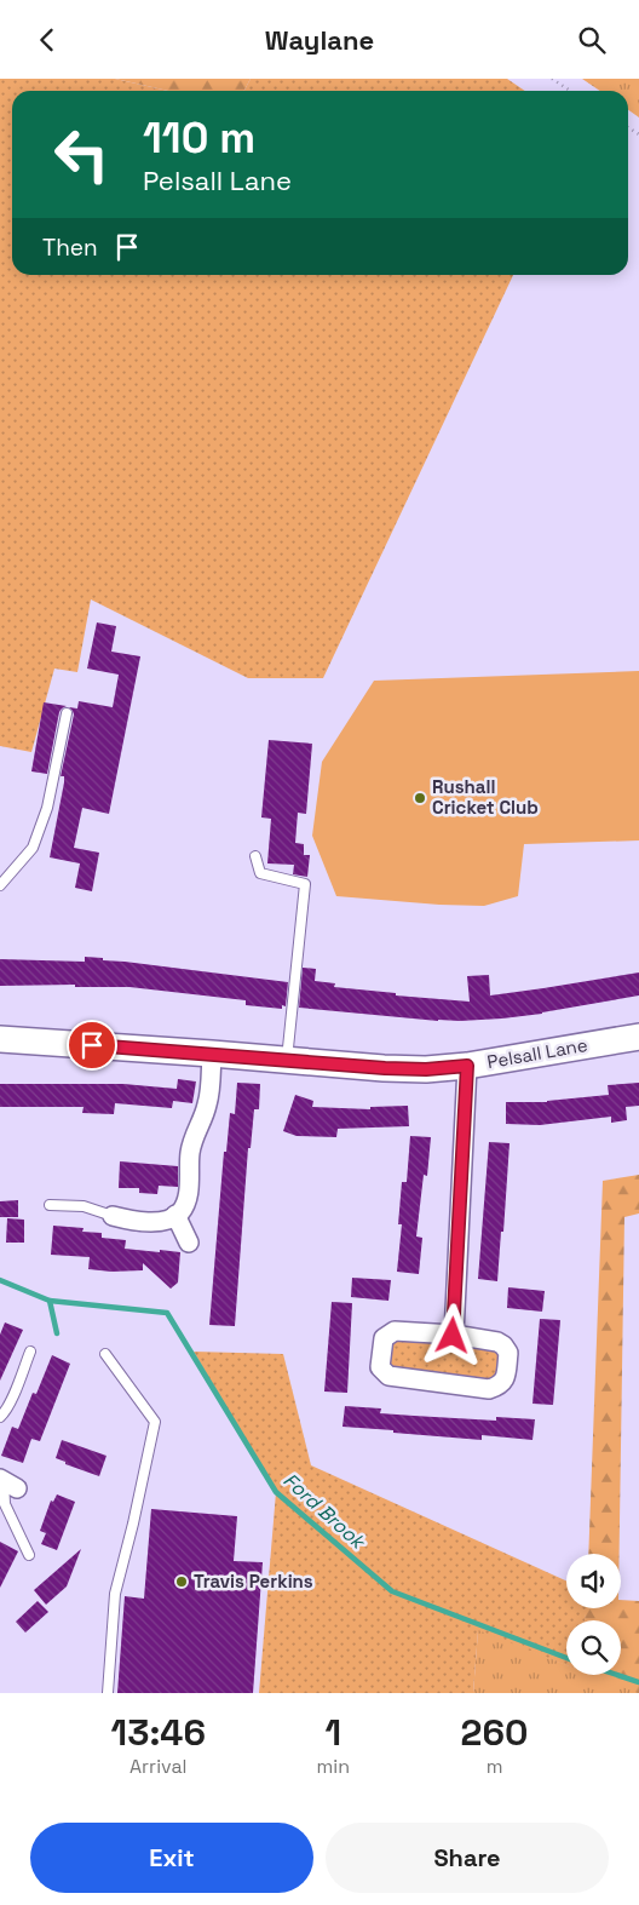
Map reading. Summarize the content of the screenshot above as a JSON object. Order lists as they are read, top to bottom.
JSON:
{
  "streets": {
    "main road": ["Pelsall Lane"]
  },
  "water": ["Ford Brook"],
  "places": ["Rushall Cricket Club", "Travis Perkins"],
  "page": {
    "header": "Waylane",
    "turn": ["110 m", "Pelsall Lane"],
    "then": "Then",
    "eta": [
      "13:46",
      "Arrival",
      "1",
      "min",
      "260",
      "m"
    ],
    "buttons": ["Exit", "Share"]
  }
}
